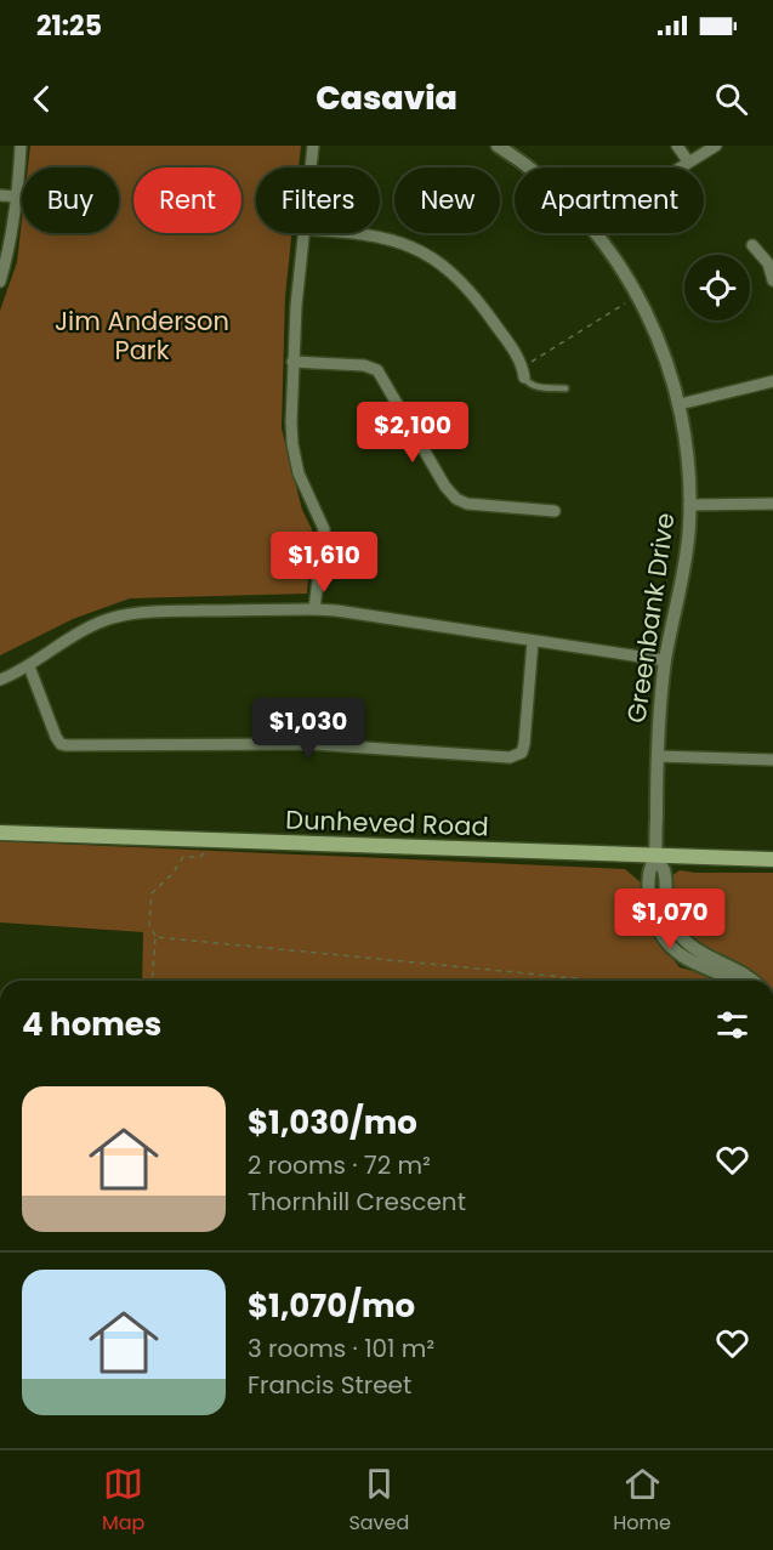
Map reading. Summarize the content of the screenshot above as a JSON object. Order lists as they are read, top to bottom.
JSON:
{
  "streets": {
    "main road": ["Dunheved Road"],
    "street": ["Greenbank Drive"]
  },
  "crossings": [
    ["Greenbank Drive", "Dunheved Road"]
  ],
  "parks": ["Jim Anderson Park"],
  "page": {
    "status": "21:25",
    "header": "Casavia",
    "chip": [
      "Buy",
      "Rent",
      "Filters",
      "New",
      "Apartment"
    ],
    "price": [
      "$2,100",
      "$1,610",
      "$1,030",
      "$1,070"
    ],
    "heading": "4 homes",
    "list": [
      {
        "name": "$1,030/mo",
        "note": "2 rooms · 72 m² · Thornhill Crescent"
      },
      {
        "name": "$1,070/mo",
        "note": "3 rooms · 101 m² · Francis Street"
      }
    ],
    "tabs": ["Map", "Saved", "Home"]
  }
}
